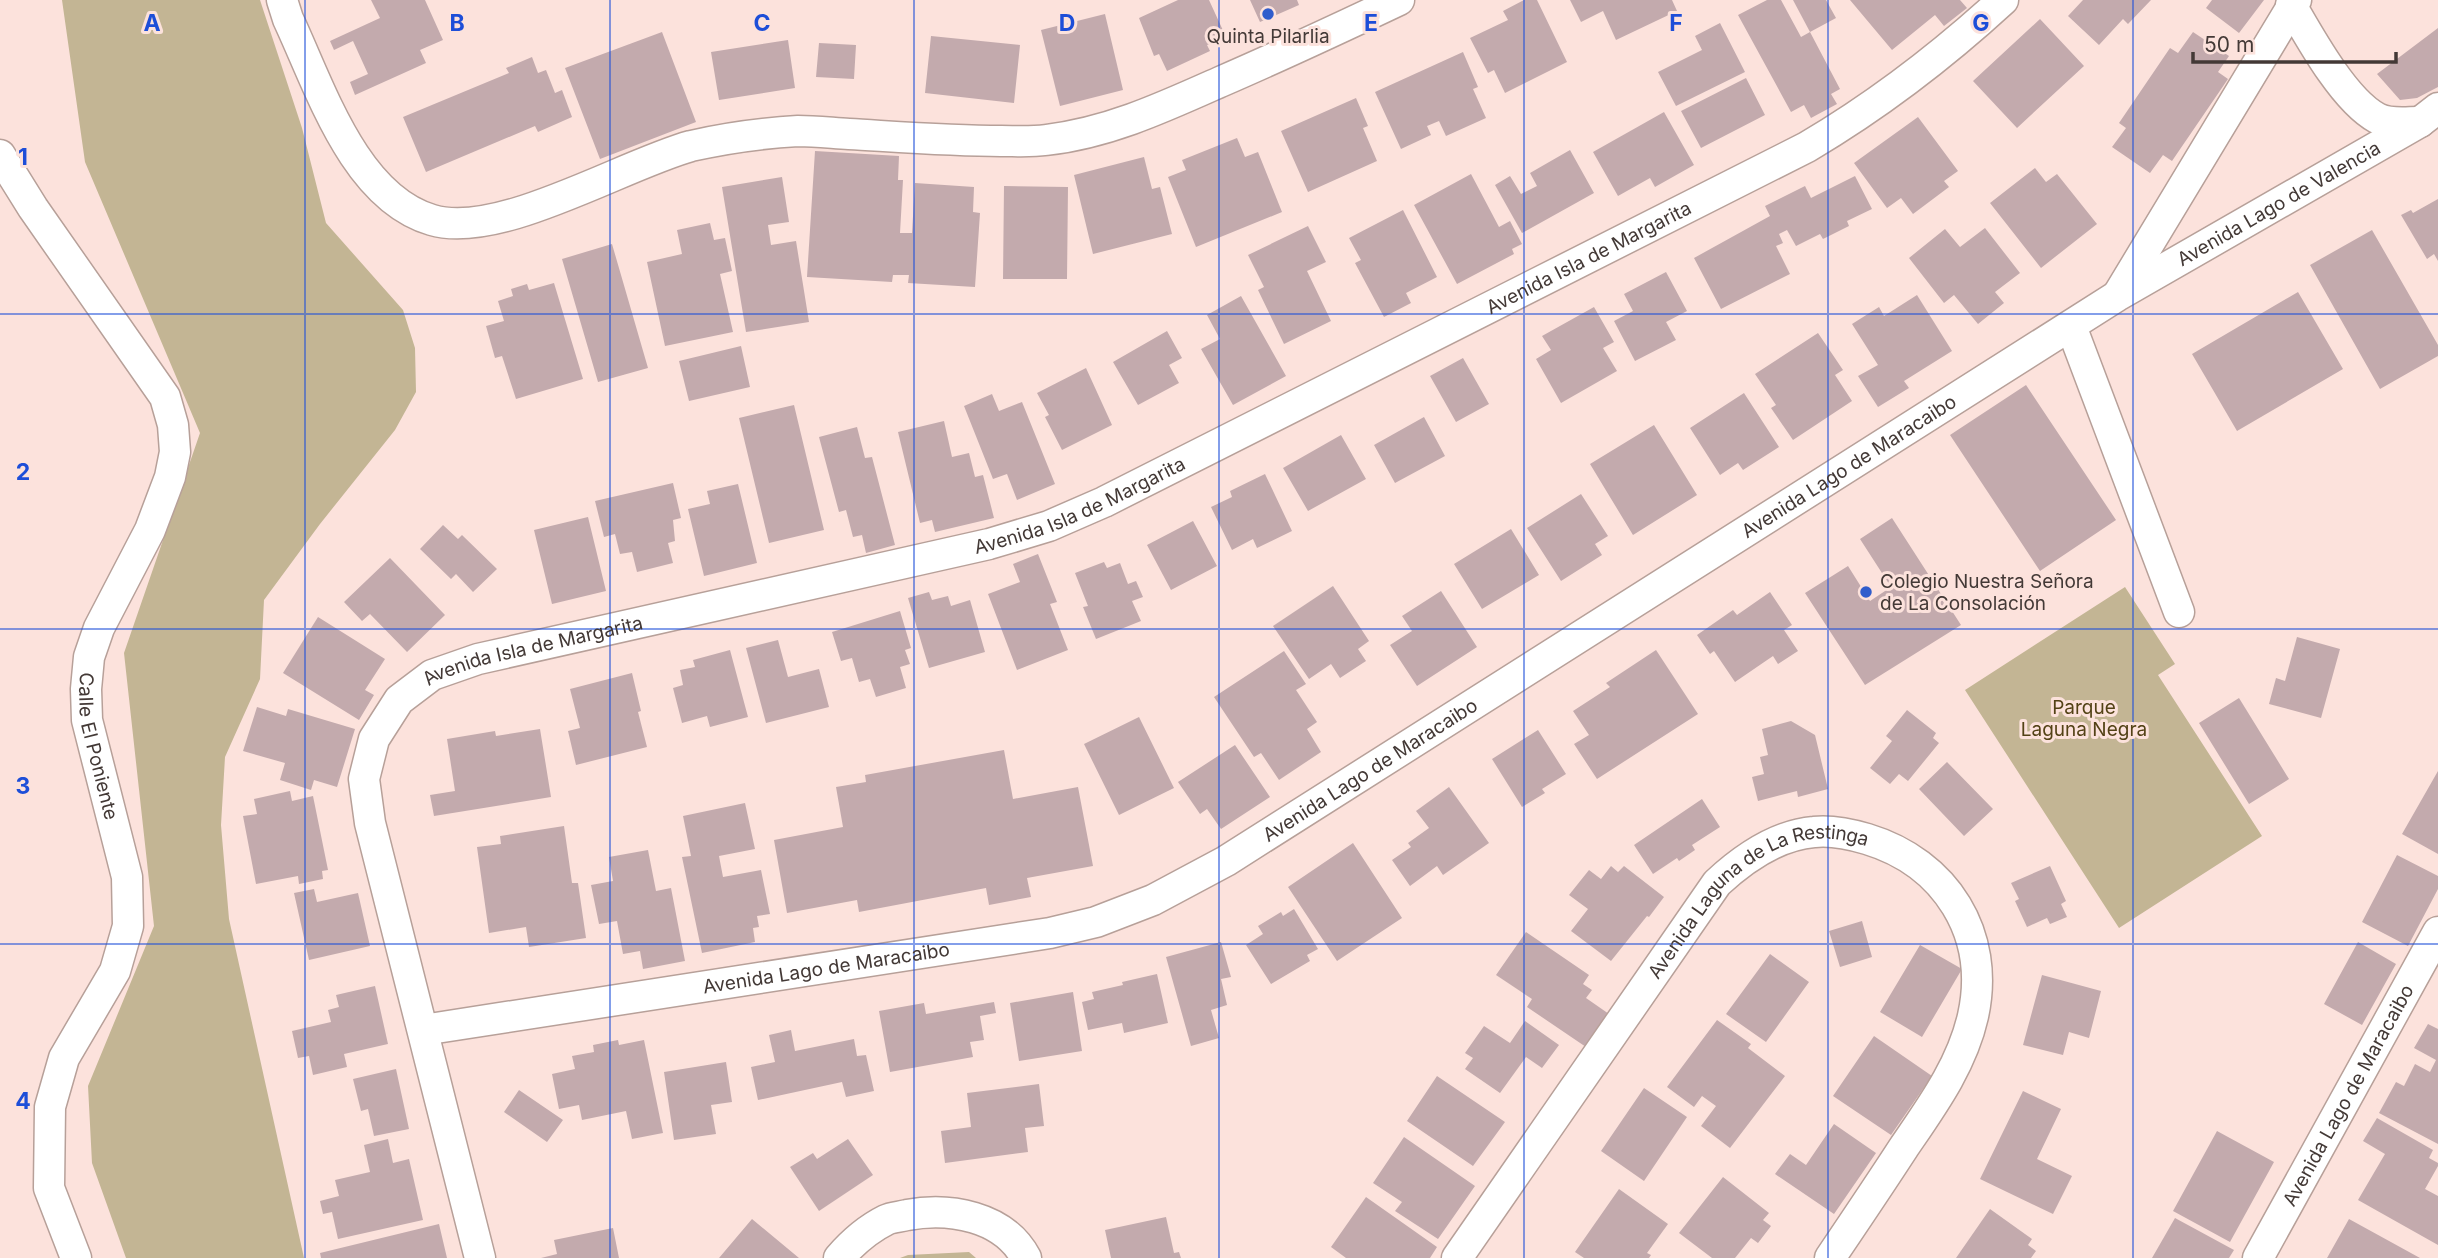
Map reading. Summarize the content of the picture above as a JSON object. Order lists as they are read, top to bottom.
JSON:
{
  "streets": {
    "street": [
      "Avenida Lago de Valencia",
      "Avenida Isla de Margarita",
      "Avenida Lago de Maracaibo",
      "Calle El Poniente",
      "Avenida Laguna de La Restinga"
    ]
  },
  "crossings": [
    ["Avenida Lago de Valencia", "Avenida Lago de Maracaibo"],
    ["Avenida Isla de Margarita", "Avenida Lago de Maracaibo"]
  ],
  "parks": ["Parque Laguna Negra"],
  "places": ["Quinta Pilarlia", "Colegio Nuestra Señora de La Consolación"],
  "scale_bar": "50 m",
  "grid": {
    "columns": [
      "A",
      "B",
      "C",
      "D",
      "E",
      "F",
      "G"
    ],
    "rows": [
      "1",
      "2",
      "3",
      "4"
    ]
  }
}
